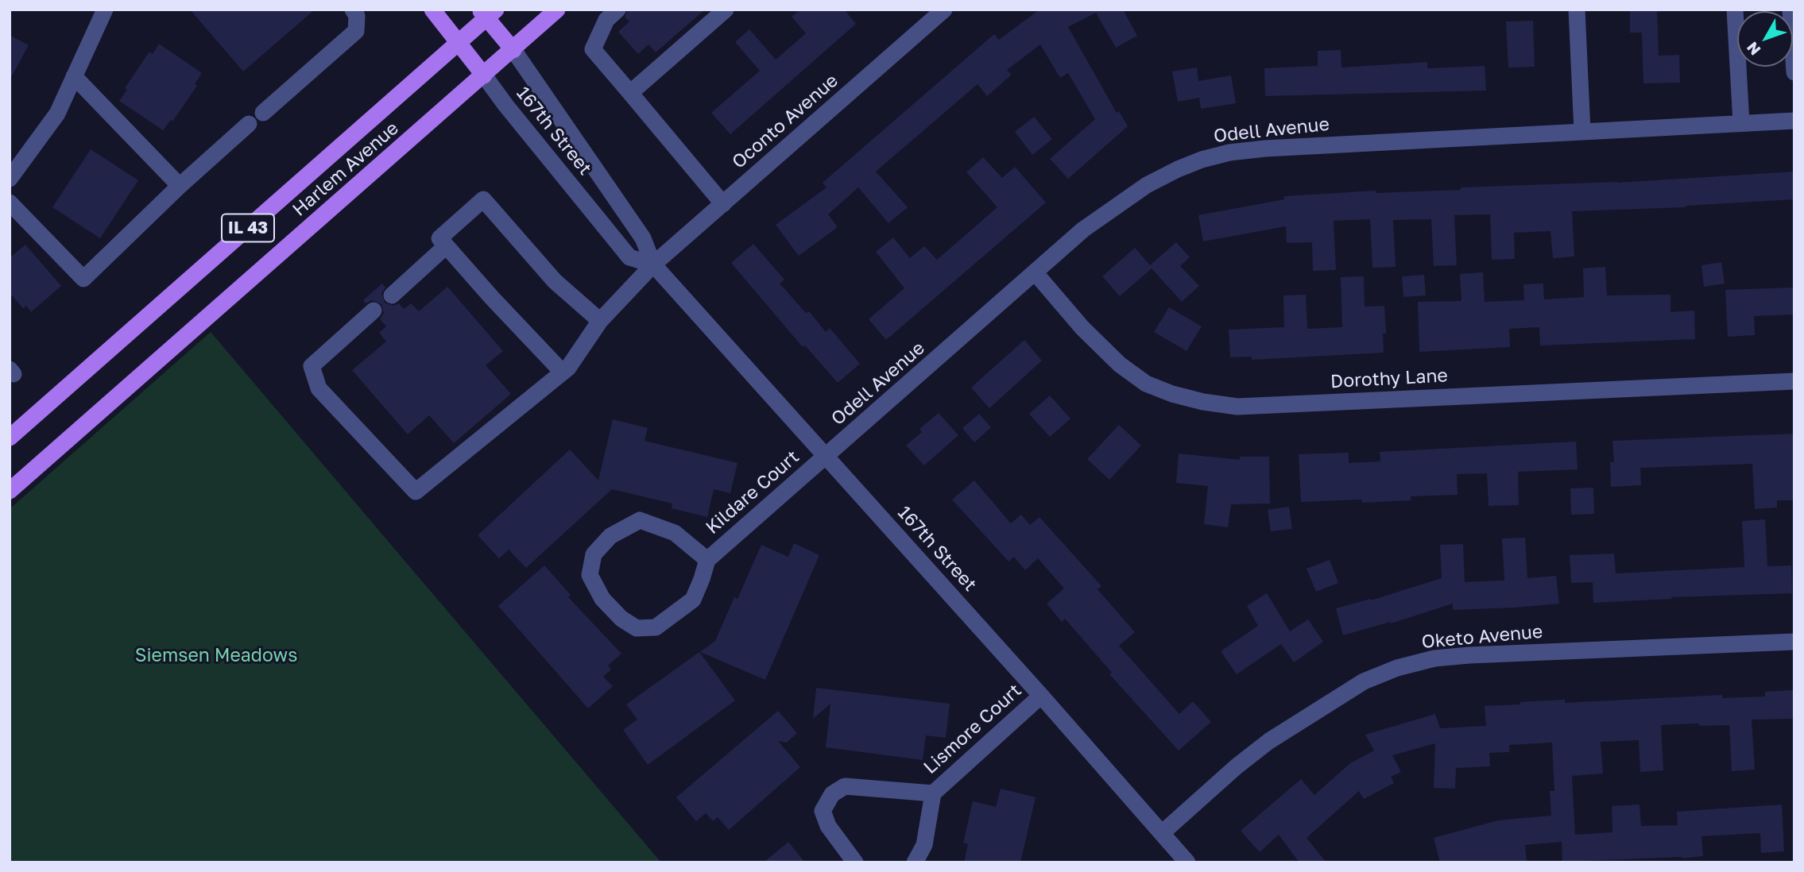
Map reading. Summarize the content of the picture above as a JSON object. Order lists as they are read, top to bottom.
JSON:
{
  "streets": {
    "main road": ["167th Street", "Harlem Avenue", "IL 43"],
    "street": [
      "Oconto Avenue",
      "Odell Avenue",
      "Dorothy Lane",
      "Kildare Court",
      "Oketo Avenue",
      "Lismore Court"
    ]
  },
  "crossings": [
    ["Oconto Avenue", "167th Street"],
    ["Odell Avenue", "167th Street"],
    ["Odell Avenue", "Dorothy Lane"],
    ["Odell Avenue", "Kildare Court"],
    ["167th Street", "Harlem Avenue"],
    ["167th Street", "Kildare Court"],
    ["167th Street", "Oketo Avenue"],
    ["167th Street", "Lismore Court"]
  ],
  "parks": ["Siemsen Meadows"],
  "north": "bottom left"
}
